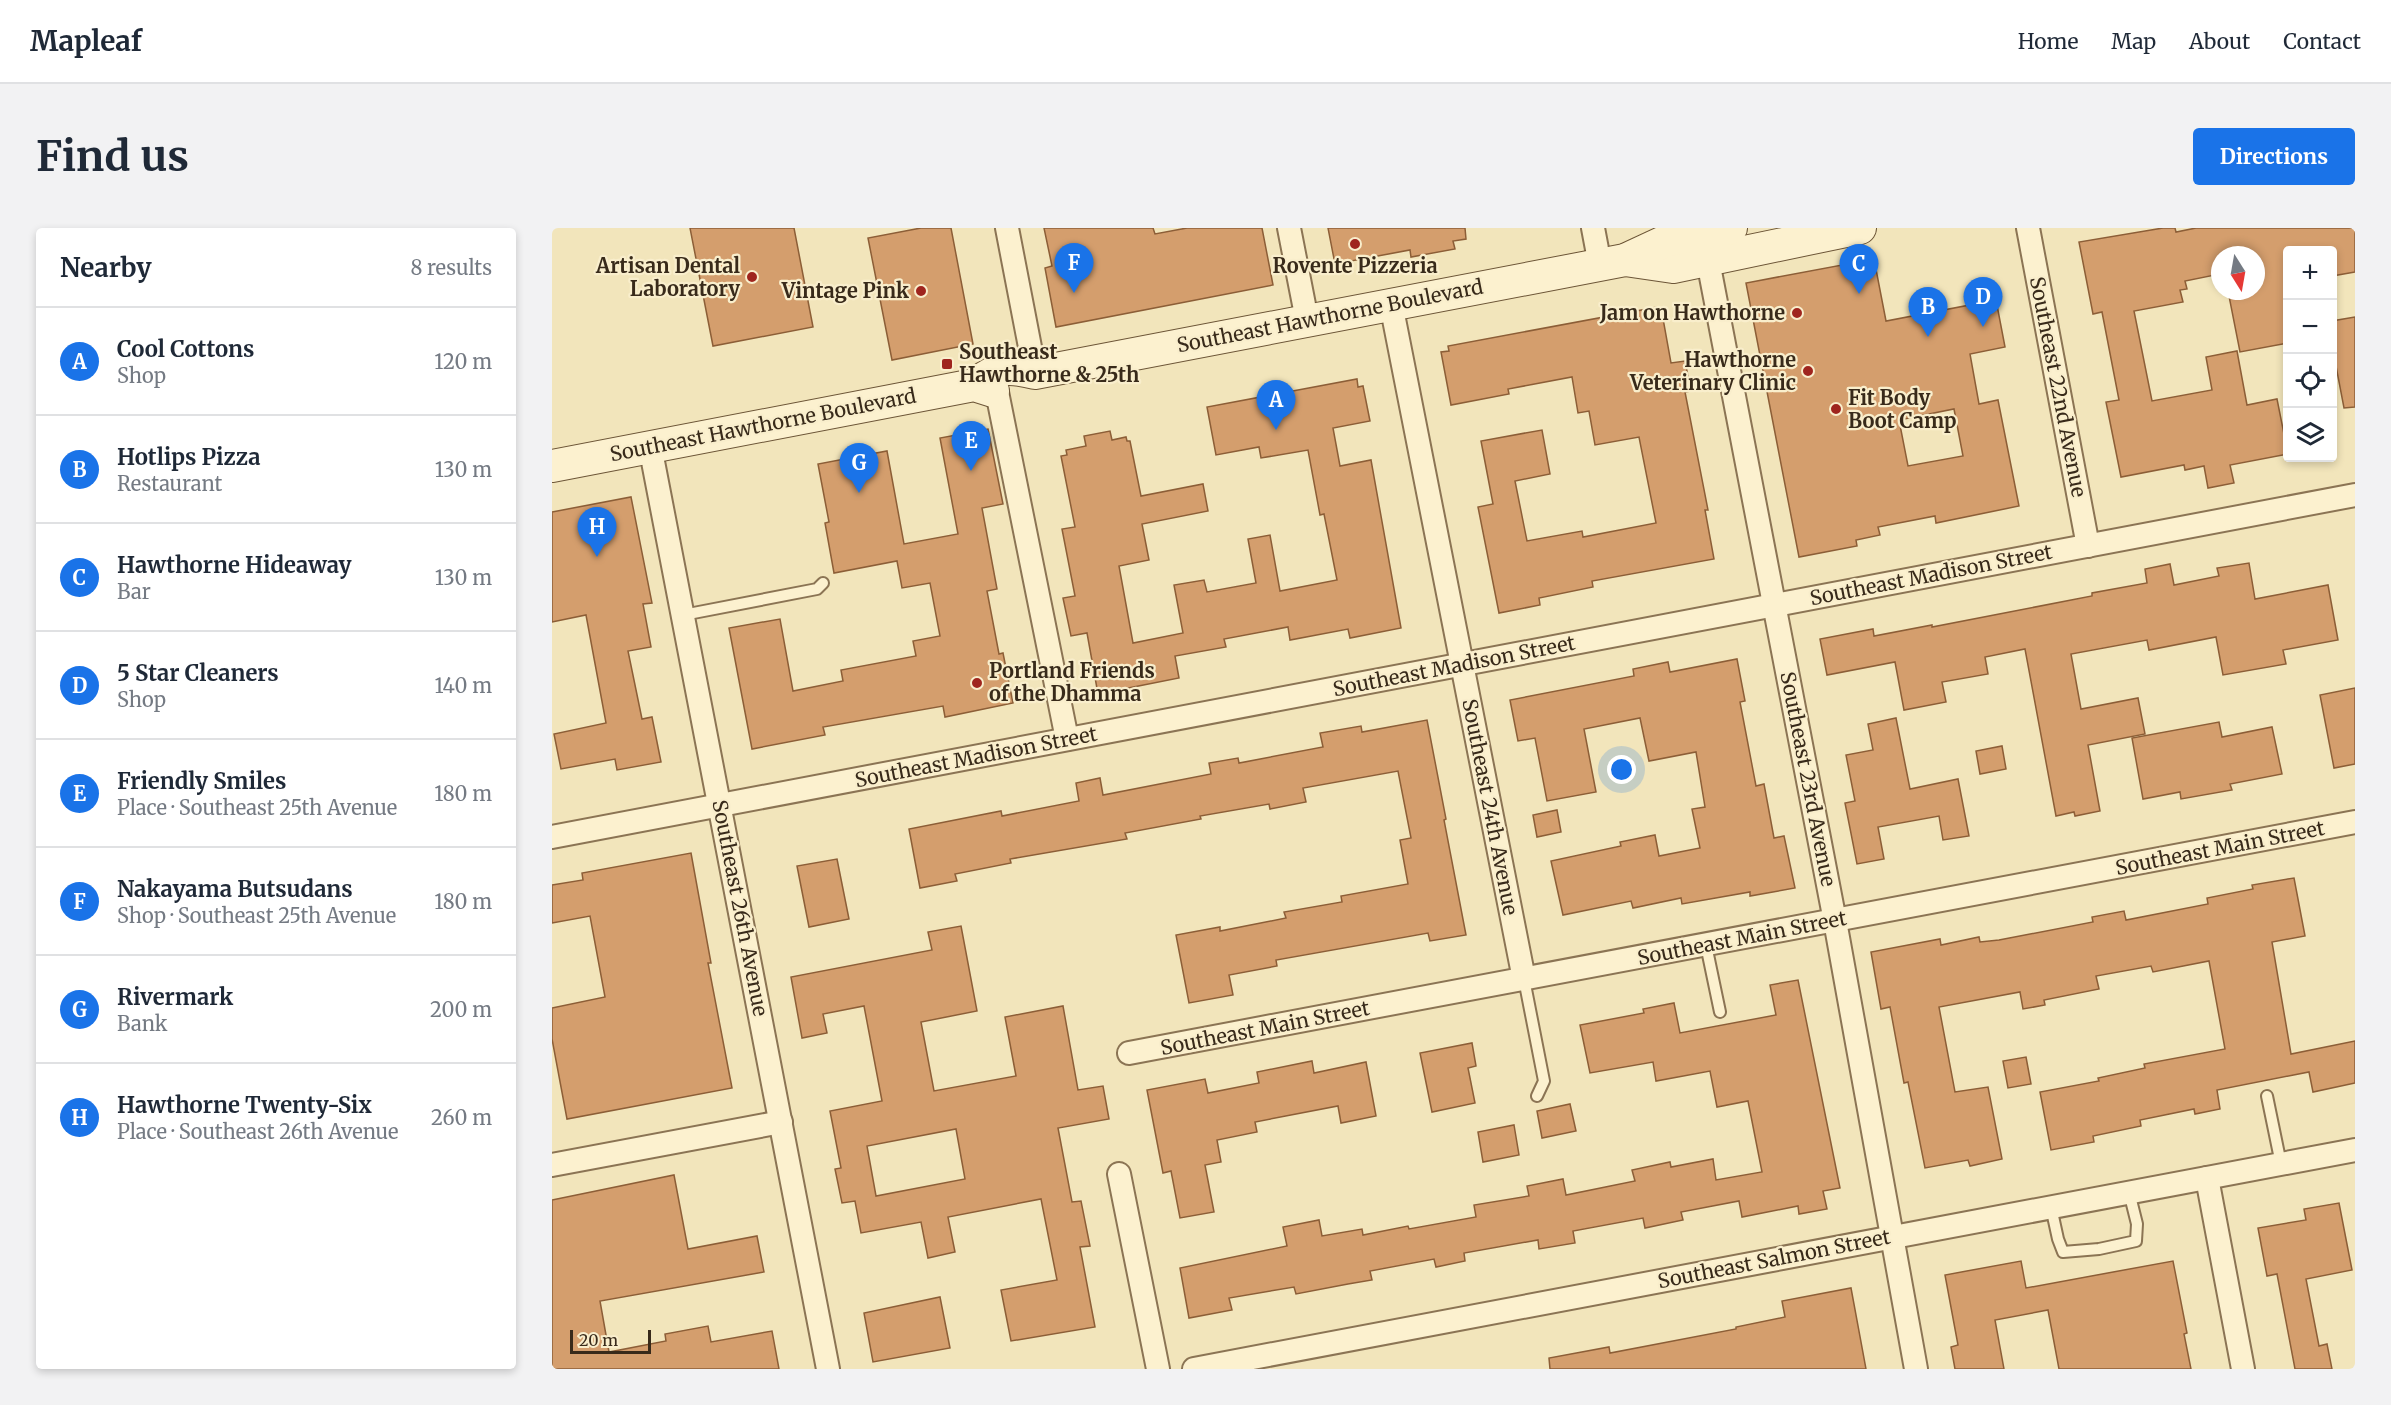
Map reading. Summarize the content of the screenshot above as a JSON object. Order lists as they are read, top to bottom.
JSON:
{
  "streets": {
    "main road": ["Southeast Hawthorne Boulevard"],
    "street": [
      "Southeast 22nd Avenue",
      "Southeast Madison Street",
      "Southeast 23rd Avenue",
      "Southeast 24th Avenue",
      "Southeast Main Street",
      "Southeast 26th Avenue",
      "Southeast Salmon Street"
    ]
  },
  "crossings": [
    ["Southeast Hawthorne Boulevard", "Southeast 23rd Avenue"],
    ["Southeast Hawthorne Boulevard", "Southeast 24th Avenue"],
    ["Southeast Hawthorne Boulevard", "Southeast 26th Avenue"],
    ["Southeast 22nd Avenue", "Southeast Madison Street"],
    ["Southeast Madison Street", "Southeast 23rd Avenue"],
    ["Southeast Madison Street", "Southeast 24th Avenue"],
    ["Southeast Madison Street", "Southeast 26th Avenue"],
    ["Southeast 23rd Avenue", "Southeast Main Street"],
    ["Southeast 23rd Avenue", "Southeast Salmon Street"],
    ["Southeast 24th Avenue", "Southeast Main Street"]
  ],
  "places": {
    "other": [
      "Rovente Pizzeria",
      "Artisan Dental Laboratory",
      "Vintage Pink",
      "Jam on Hawthorne",
      "Hawthorne Veterinary Clinic",
      "Fit Body Boot Camp",
      "Portland Friends of the Dhamma"
    ],
    "transit": ["Southeast Hawthorne & 25th"]
  },
  "scale_bar": "20 m",
  "north": "bottom",
  "page": {
    "header": "Mapleaf",
    "nav": [
      "Home",
      "Map",
      "About",
      "Contact"
    ],
    "buttons": "Directions",
    "title": "Find us",
    "heading": ["Nearby", "8 results"],
    "pins": [
      "F",
      "C",
      "D",
      "B",
      "A",
      "E",
      "G",
      "H"
    ],
    "map_buttons": ["+", "−"],
    "list": [
      {
        "mark": "A",
        "name": "Cool Cottons",
        "note": "Shop",
        "value": "120 m"
      },
      {
        "mark": "B",
        "name": "Hotlips Pizza",
        "note": "Restaurant",
        "value": "130 m"
      },
      {
        "mark": "C",
        "name": "Hawthorne Hideaway",
        "note": "Bar",
        "value": "130 m"
      },
      {
        "mark": "D",
        "name": "5 Star Cleaners",
        "note": "Shop",
        "value": "140 m"
      },
      {
        "mark": "E",
        "name": "Friendly Smiles",
        "note": "Place · Southeast 25th Avenue",
        "value": "180 m"
      },
      {
        "mark": "F",
        "name": "Nakayama Butsudans",
        "note": "Shop · Southeast 25th Avenue",
        "value": "180 m"
      },
      {
        "mark": "G",
        "name": "Rivermark",
        "note": "Bank",
        "value": "200 m"
      },
      {
        "mark": "H",
        "name": "Hawthorne Twenty-Six",
        "note": "Place · Southeast 26th Avenue",
        "value": "260 m"
      }
    ],
    "scale": "20 m"
  }
}
